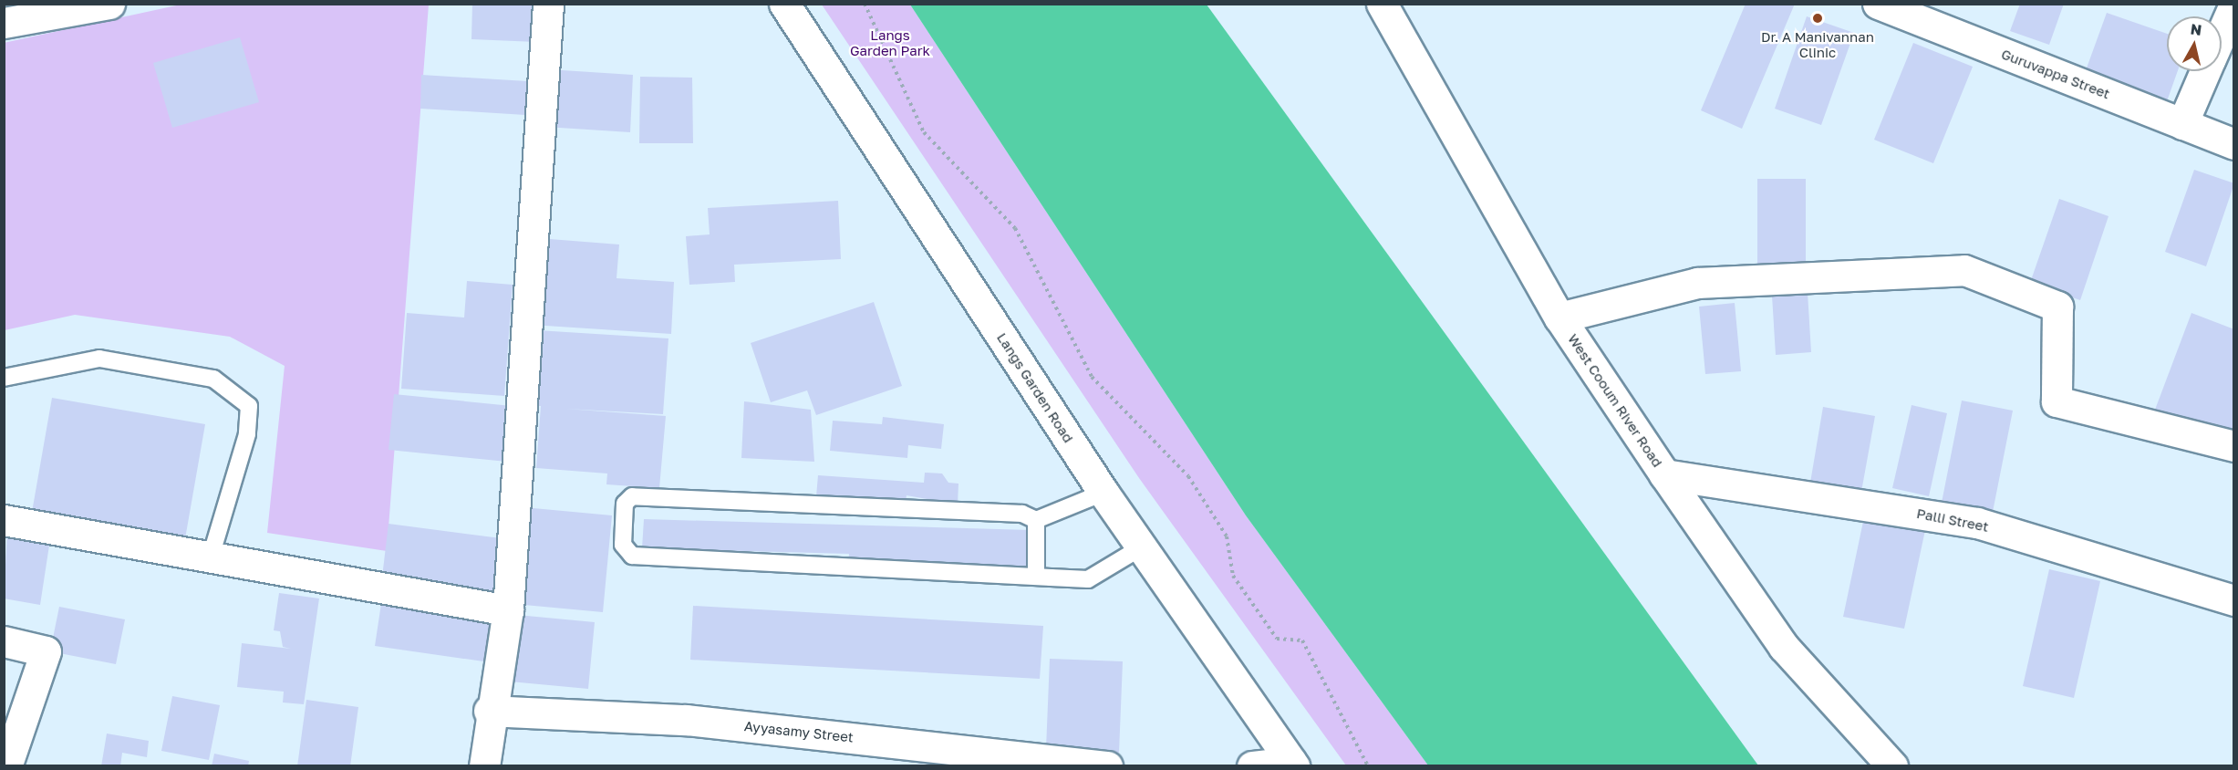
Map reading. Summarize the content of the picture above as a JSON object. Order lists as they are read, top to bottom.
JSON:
{
  "streets": {
    "street": [
      "Guruvappa Street",
      "Langs Garden Road",
      "West Cooum River Road",
      "Palli Street",
      "Ayyasamy Street"
    ]
  },
  "crossings": [
    ["West Cooum River Road", "Palli Street"]
  ],
  "parks": ["Langs Garden Park"],
  "places": ["Dr. A Manivannan Clinic"],
  "north": "top"
}
